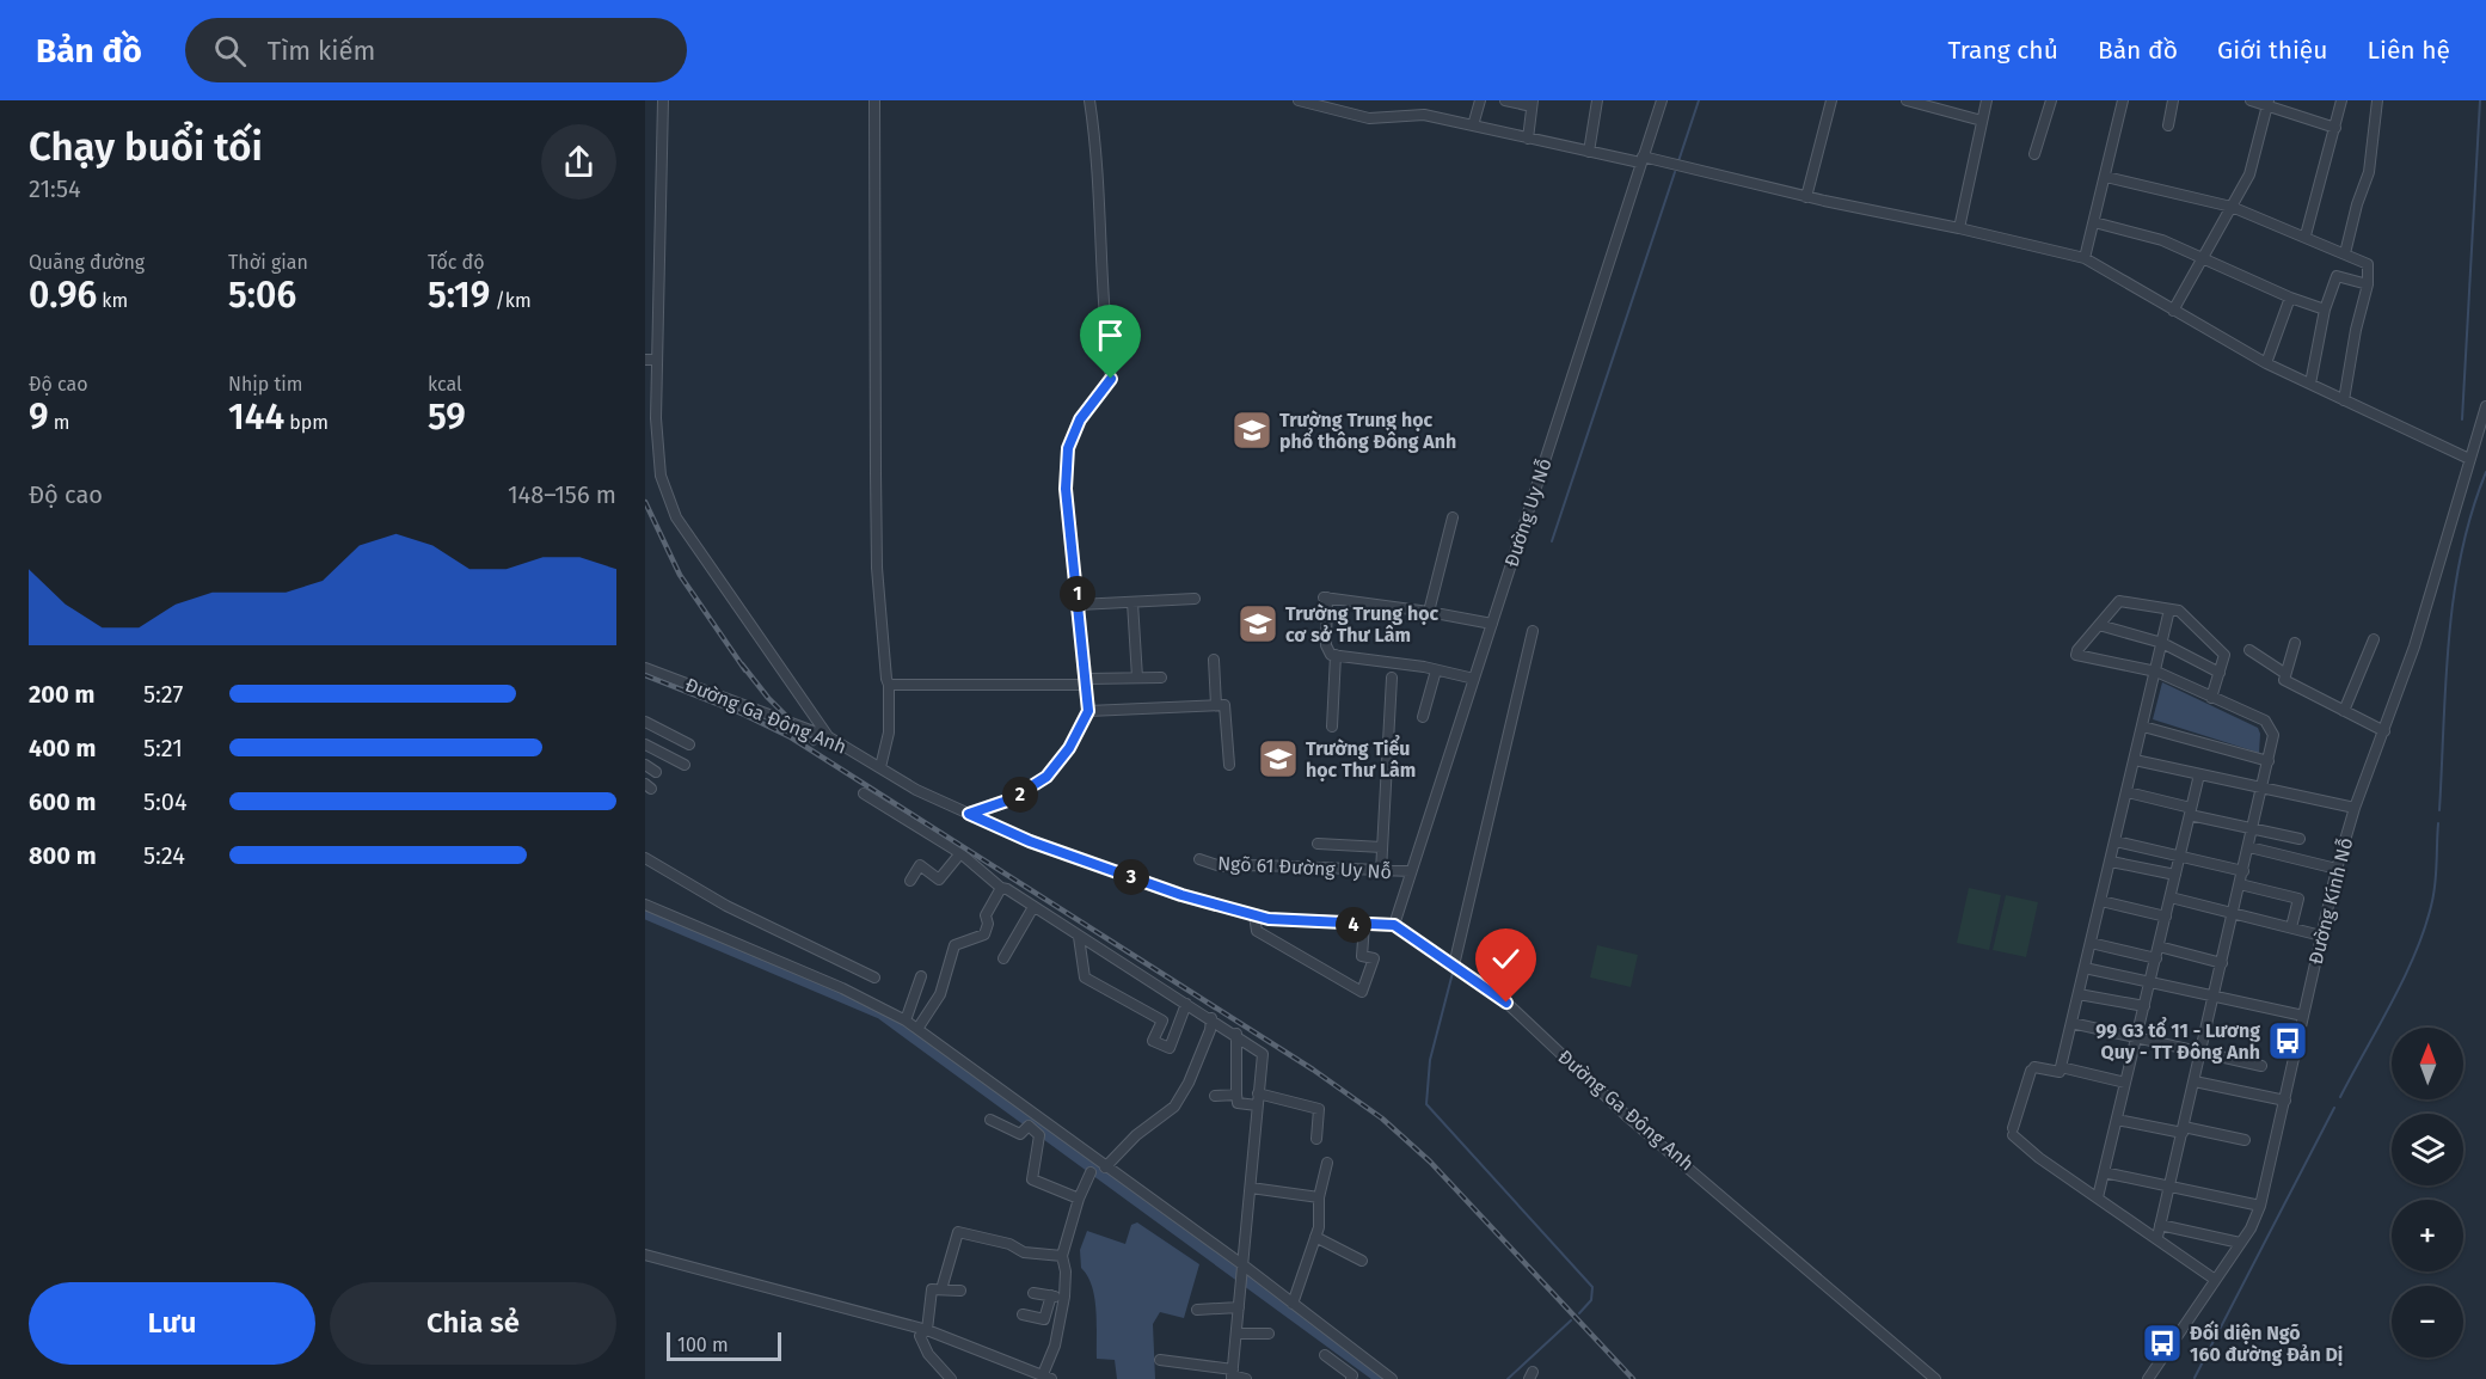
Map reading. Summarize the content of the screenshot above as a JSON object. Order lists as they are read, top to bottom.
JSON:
{
  "streets": {
    "street": [
      "Đường Uy Nỗ",
      "Đường Ga Đông Anh",
      "Ngõ 61 Đường Uy Nỗ",
      "Đường Kính Nỗ"
    ]
  },
  "crossings": [
    ["Đường Uy Nỗ", "Đường Ga Đông Anh"],
    ["Đường Uy Nỗ", "Ngõ 61 Đường Uy Nỗ"]
  ],
  "places": {
    "school or university": ["Trường Trung học phổ thông Đông Anh", "Trường Trung học cơ sở Thư Lâm", "Trường Tiểu học Thư Lâm"],
    "bus stop": ["99 G3 tổ 11 - Lương Quy - TT Đông Anh", "Đối diện Ngõ 160 đường Đản Dị"]
  },
  "scale_bar": "100 m",
  "north": "top",
  "page": {
    "header": "Bản đồ",
    "search": "Tìm kiếm",
    "nav": [
      "Trang chủ",
      "Bản đồ",
      "Giới thiệu",
      "Liên hệ"
    ],
    "heading": ["Chạy buổi tối", "21:54"],
    "stats": [
      ["Quãng đường", "0.96 km"],
      ["Thời gian", "5:06"],
      ["Tốc độ", "5:19 /km"],
      ["Độ cao", "9 m"],
      ["Nhịp tim", "144 bpm"],
      ["kcal", "59"]
    ],
    "chart": ["Độ cao", "148–156 m"],
    "pins": [
      "1",
      "2",
      "3",
      "4"
    ],
    "list": [
      {
        "name": "200 m",
        "note": "5:27"
      },
      {
        "name": "400 m",
        "note": "5:21"
      },
      {
        "name": "600 m",
        "note": "5:04"
      },
      {
        "name": "800 m",
        "note": "5:24"
      }
    ],
    "map_buttons": ["+", "−"],
    "buttons": ["Lưu", "Chia sẻ"],
    "scale": "100 m"
  }
}
